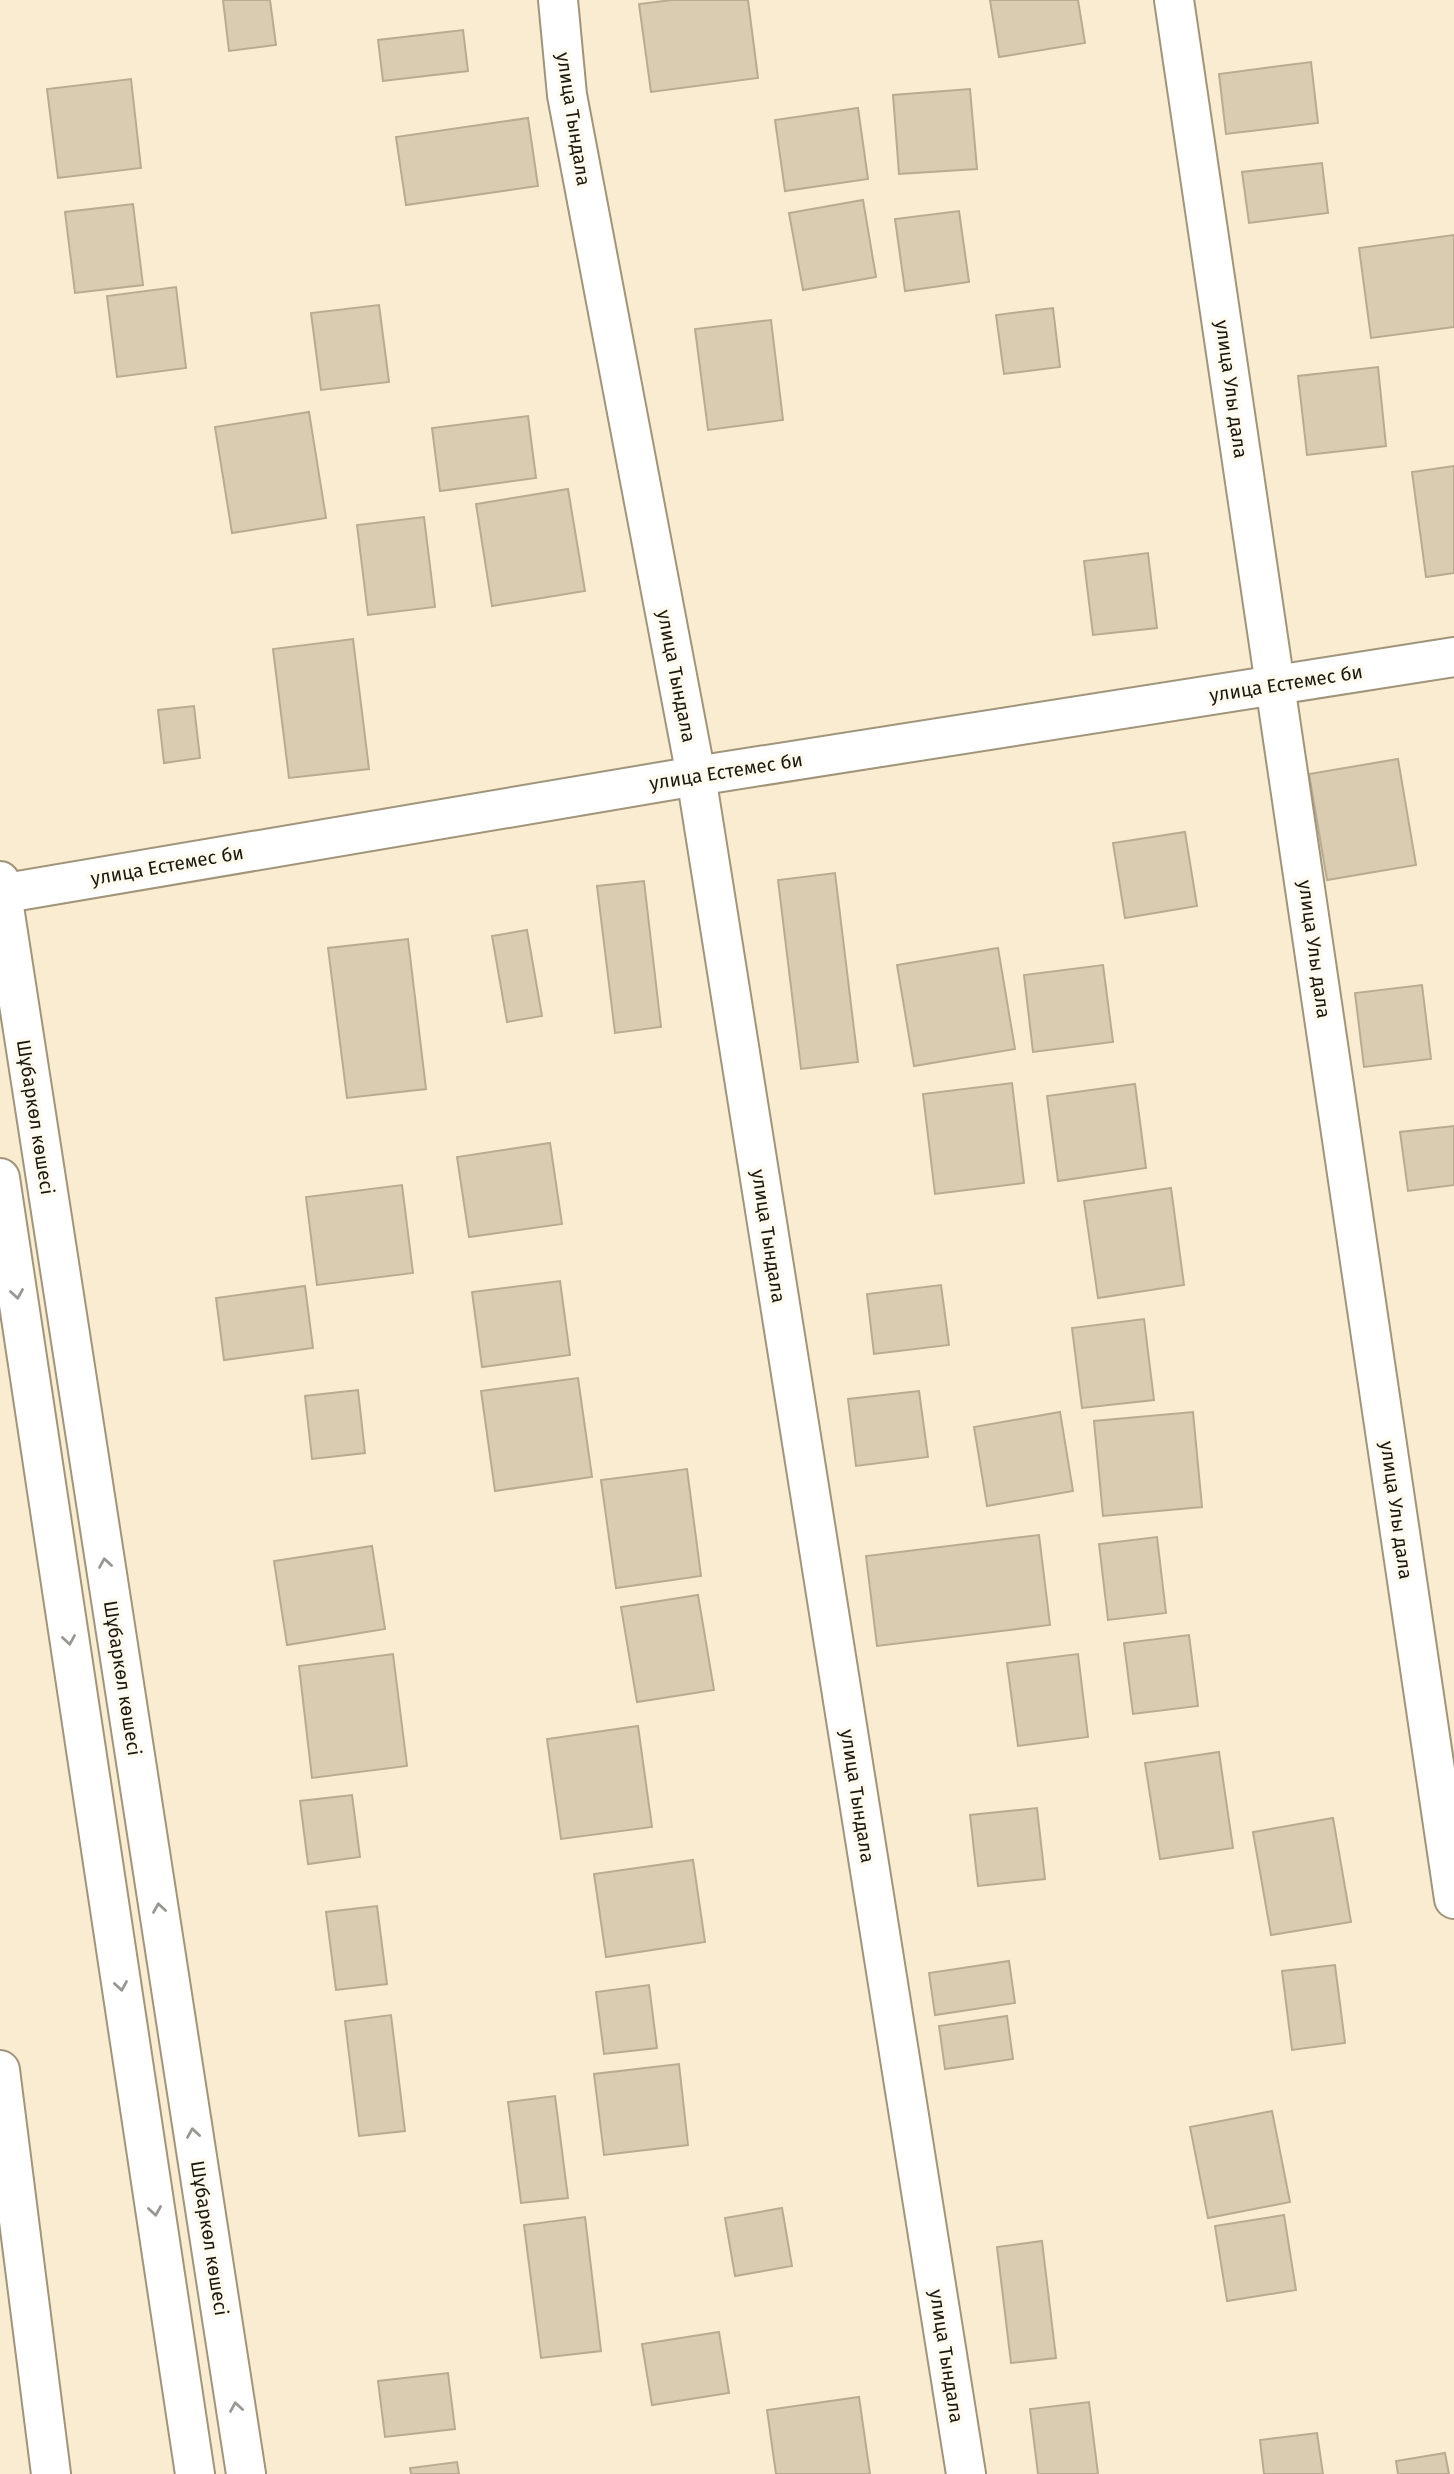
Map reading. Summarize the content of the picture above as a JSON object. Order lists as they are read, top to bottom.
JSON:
{
  "streets": {
    "street": [
      "улица Тындала",
      "улица Улы дала",
      "улица Естемес би",
      "Шұбаркөл көшесі"
    ]
  },
  "crossings": [
    ["улица Тындала", "улица Естемес би"],
    ["улица Улы дала", "улица Естемес би"],
    ["улица Естемес би", "Шұбаркөл көшесі"]
  ]
}
